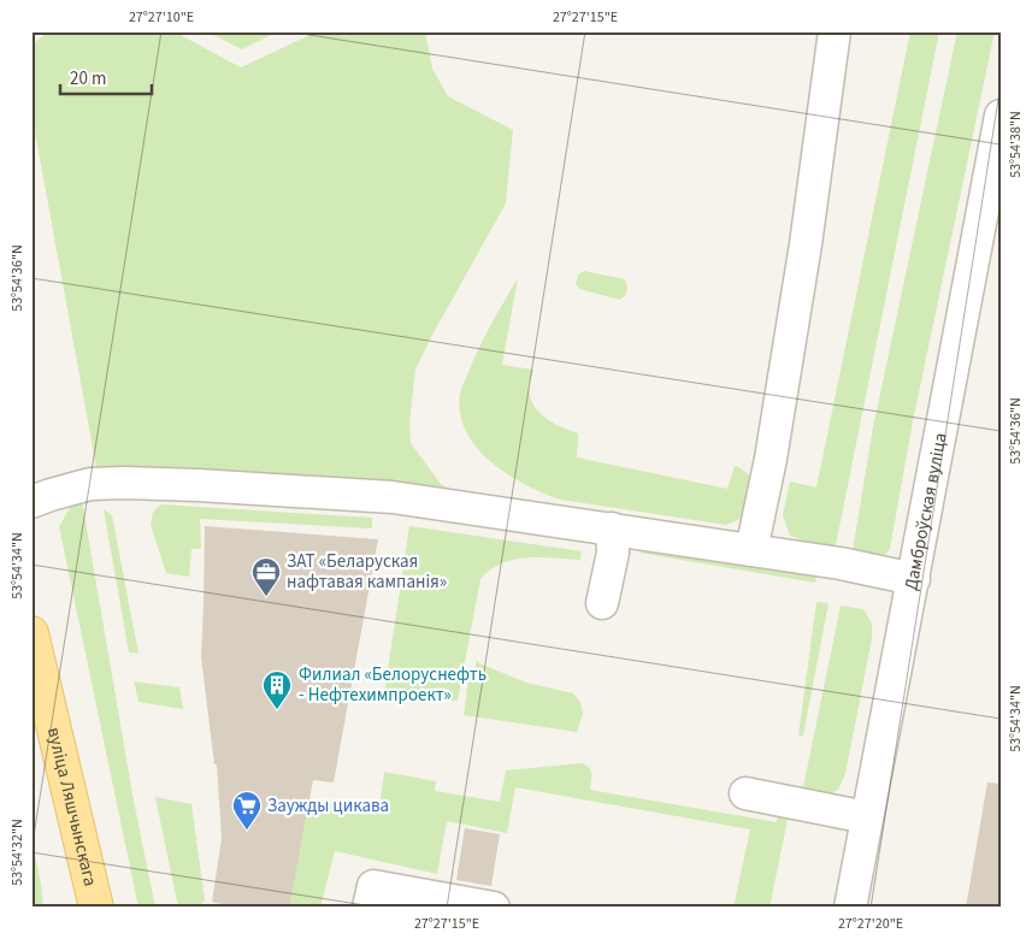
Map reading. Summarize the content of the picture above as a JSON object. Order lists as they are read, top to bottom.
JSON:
{
  "streets": {
    "main road": ["вуліца Ляшчынскага"],
    "street": ["Дамброўская вуліца"]
  },
  "places": {
    "office": ["ЗАТ «Беларуская нафтавая кампанія»"],
    "building": ["Филиал «Белоруснефть - Нефтехимпроект»"],
    "supermarket": ["Заужды цикава"]
  },
  "scale_bar": "20 m",
  "coordinates": [
    "27°27'10\"E",
    "27°27'15\"E",
    "53°54'38\"N",
    "53°54'36\"N",
    "53°54'34\"N",
    "53°54'32\"N",
    "27°27'20\"E"
  ]
}
